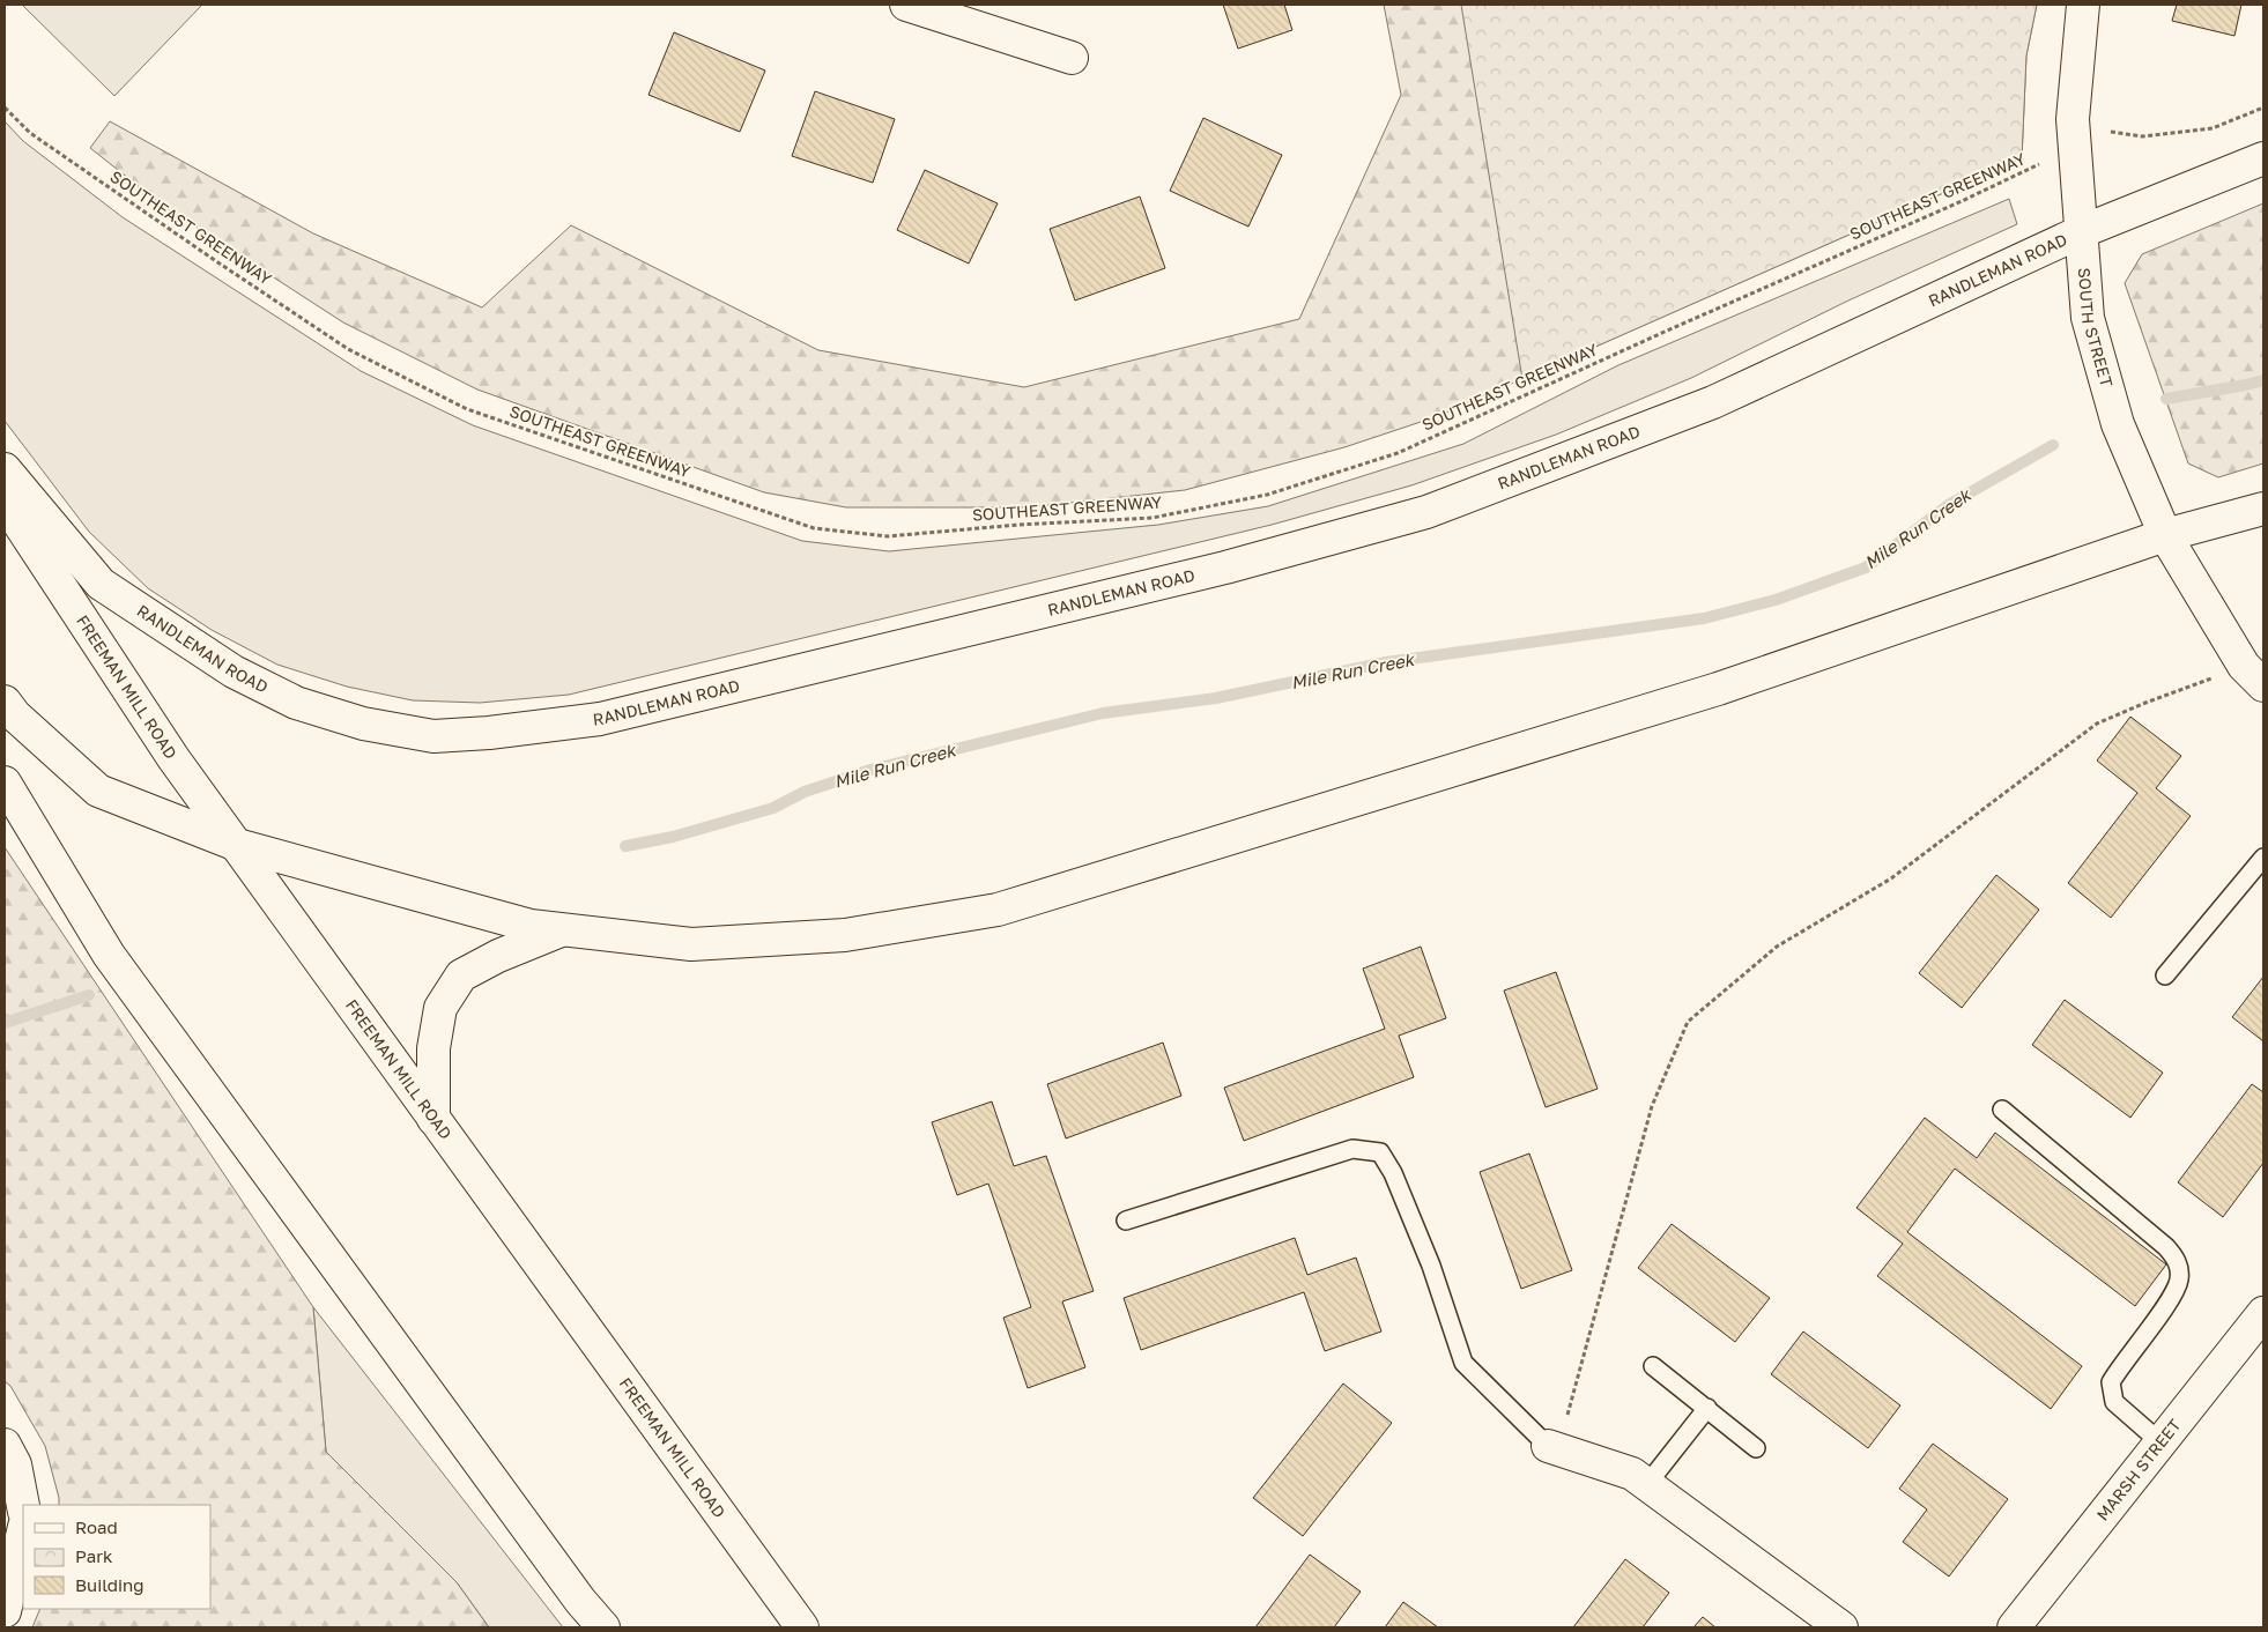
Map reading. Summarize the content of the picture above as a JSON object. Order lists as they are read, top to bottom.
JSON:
{
  "streets": {
    "main road": [
      "RANDLEMAN ROAD",
      "SOUTH STREET",
      "FREEMAN MILL ROAD",
      "MARSH STREET"
    ],
    "path": ["SOUTHEAST GREENWAY"]
  },
  "crossings": [
    ["SOUTHEAST GREENWAY", "SOUTH STREET"],
    ["RANDLEMAN ROAD", "SOUTH STREET"]
  ],
  "water": ["Mile Run Creek"],
  "legend": ["Road", "Park", "Building"]
}
